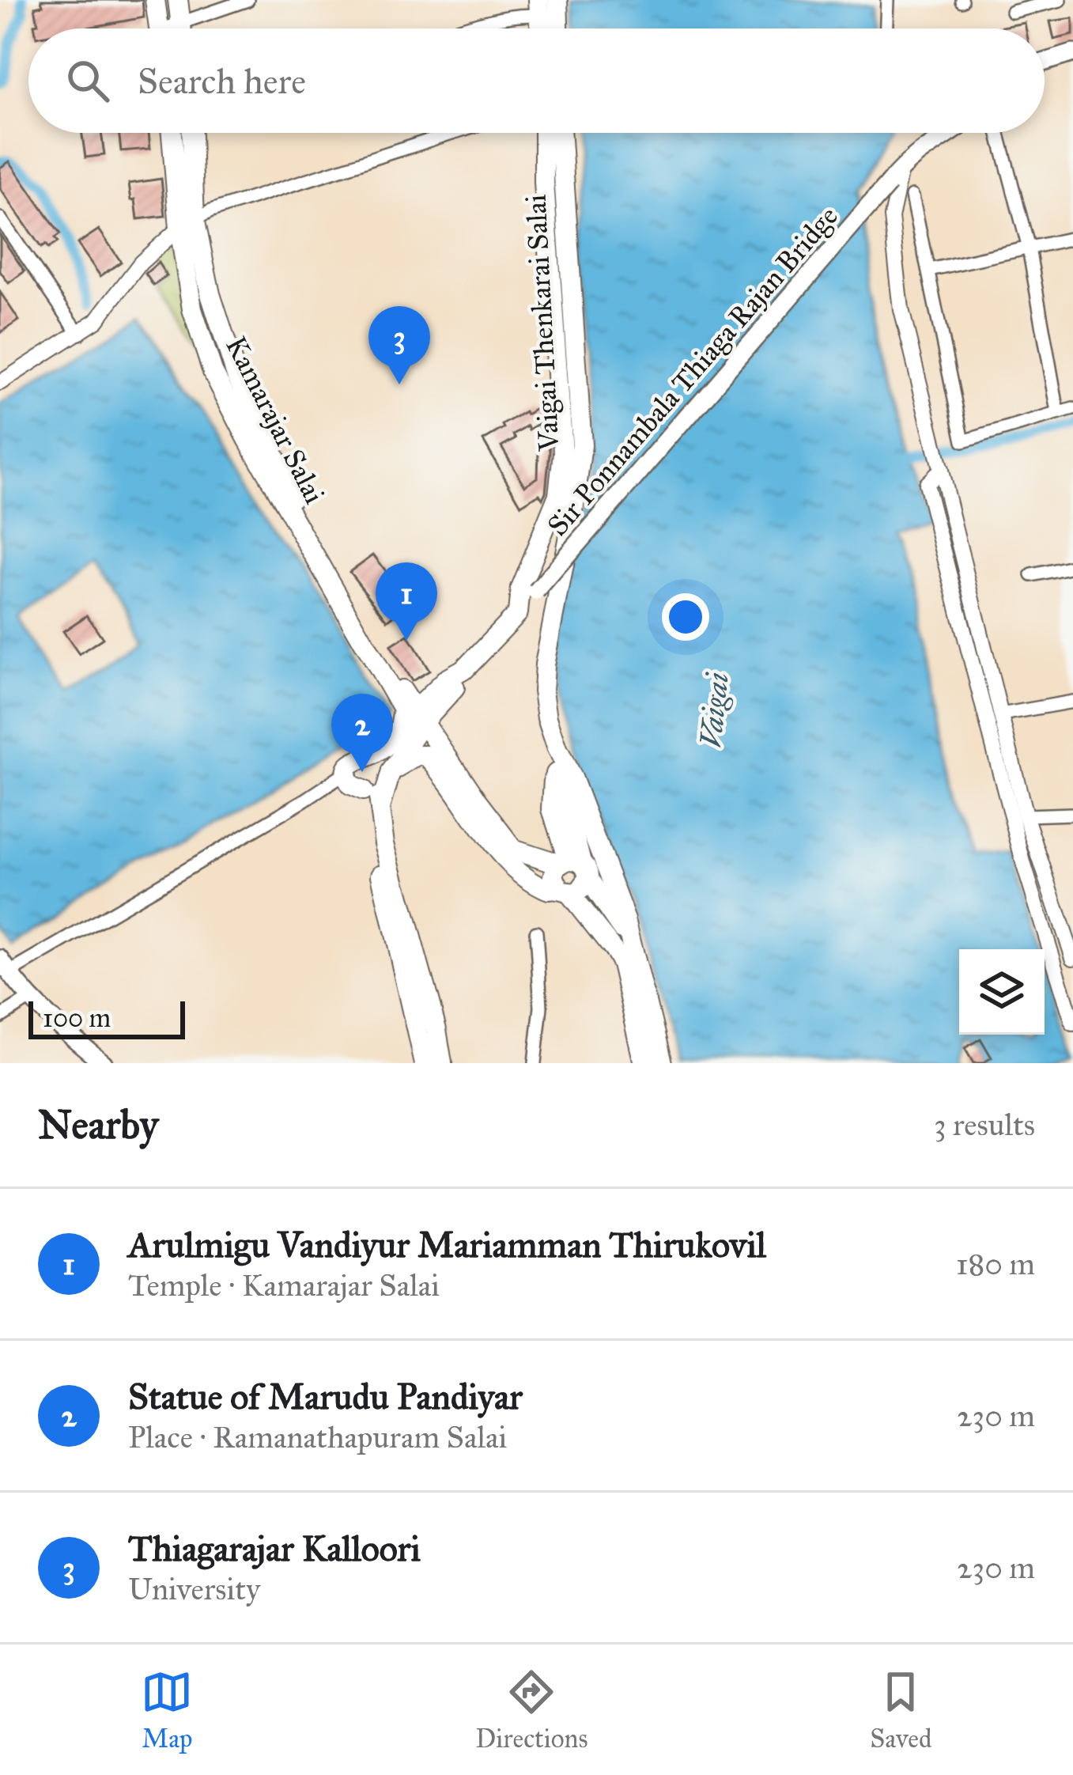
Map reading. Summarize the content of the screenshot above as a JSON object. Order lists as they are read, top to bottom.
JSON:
{
  "streets": {
    "main road": ["Vaigai Thenkarai Salai", "Sir Ponnambala Thiaga Rajan Bridge", "Kamarajar Salai"]
  },
  "crossings": [
    ["Vaigai Thenkarai Salai", "Sir Ponnambala Thiaga Rajan Bridge"]
  ],
  "water": ["Vaigai"],
  "scale_bar": "100 m",
  "page": {
    "search": "Search here",
    "pins": ["3", "1", "2"],
    "scale": "100 m",
    "heading": ["Nearby", "3 results"],
    "list": [
      {
        "mark": "1",
        "name": "Arulmigu Vandiyur Mariamman Thirukovil",
        "note": "Temple · Kamarajar Salai",
        "value": "180 m"
      },
      {
        "mark": "2",
        "name": "Statue of Marudu Pandiyar",
        "note": "Place · Ramanathapuram Salai",
        "value": "230 m"
      },
      {
        "mark": "3",
        "name": "Thiagarajar Kalloori",
        "note": "University",
        "value": "230 m"
      }
    ],
    "nav": ["Map", "Directions", "Saved"]
  }
}
